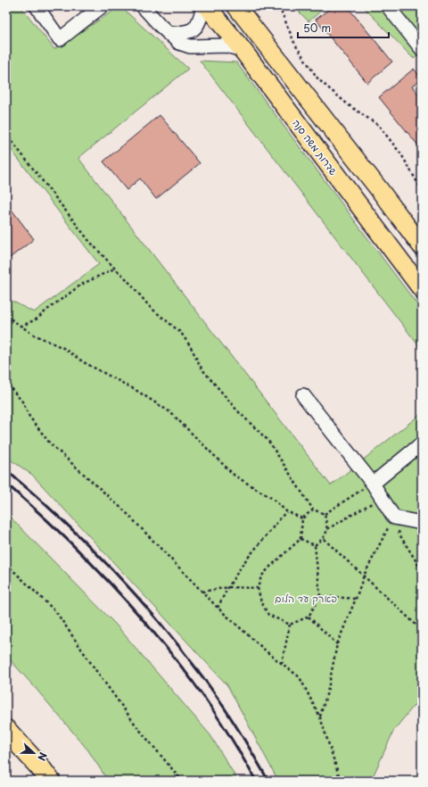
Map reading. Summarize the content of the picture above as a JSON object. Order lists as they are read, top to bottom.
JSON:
{
  "streets": {
    "main road": ["שדרות משה סנה"]
  },
  "parks": ["פארק עד הלום"],
  "scale_bar": "50 m",
  "north": "right"
}
